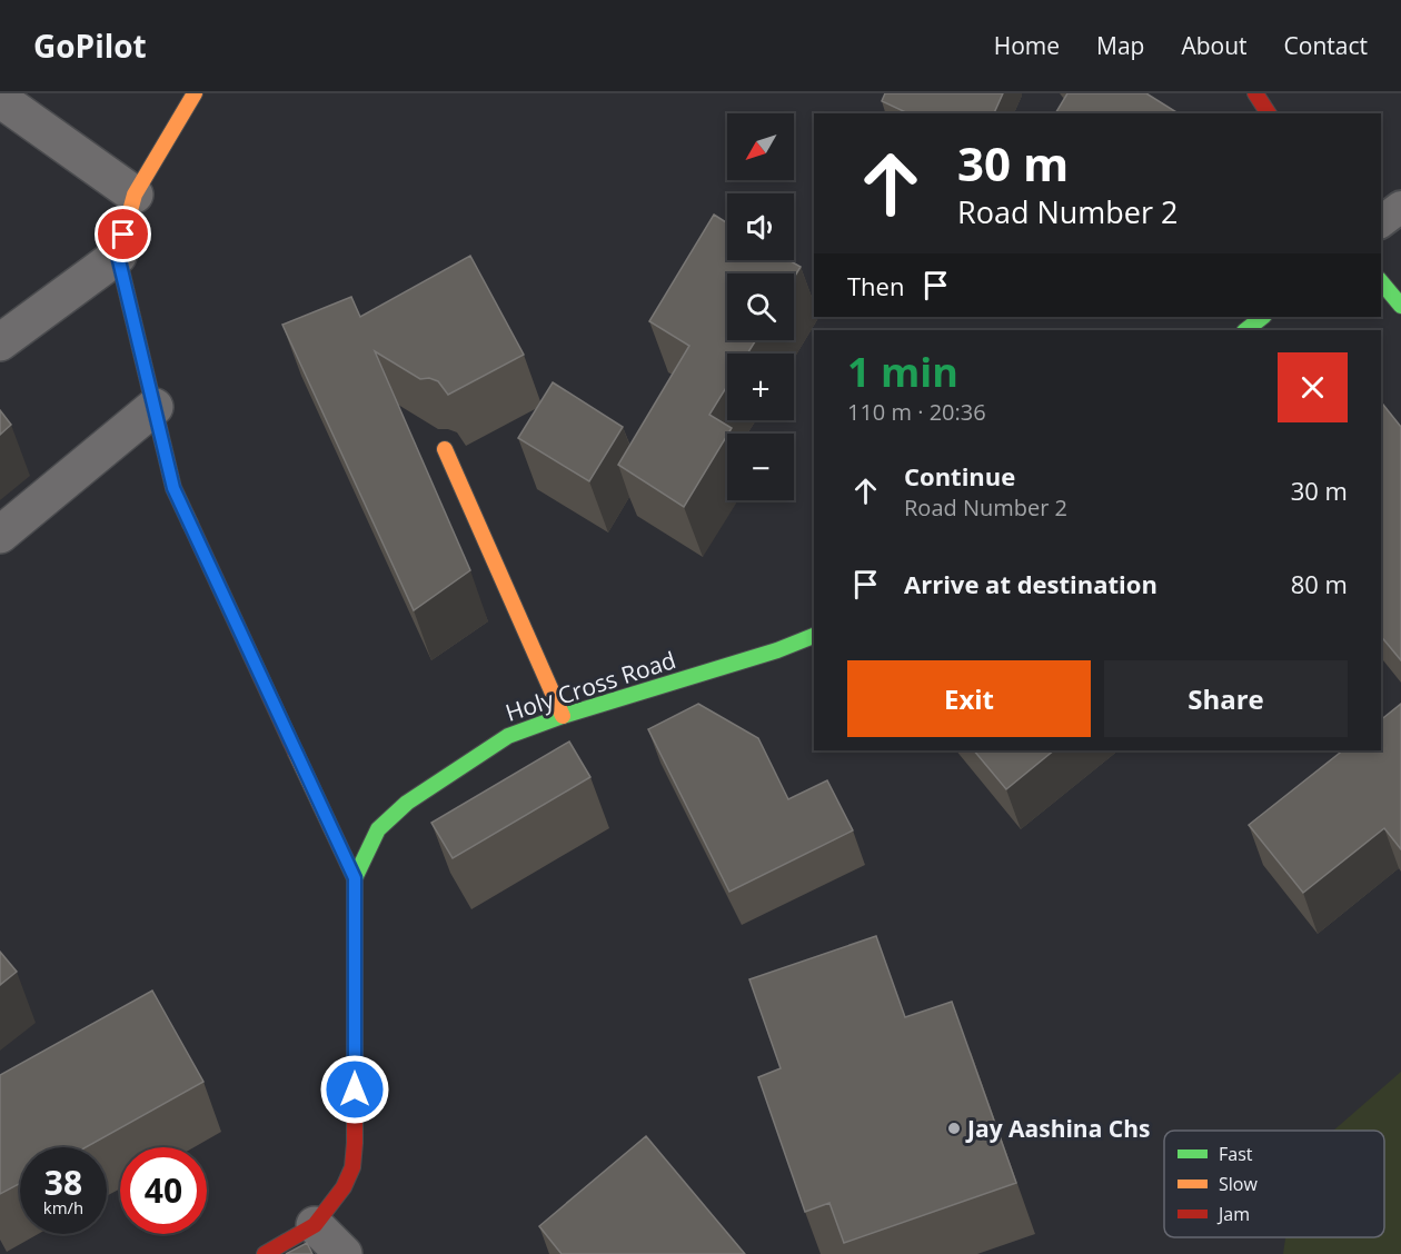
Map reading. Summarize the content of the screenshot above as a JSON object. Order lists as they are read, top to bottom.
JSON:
{
  "streets": {
    "street": ["Holy Cross Road"]
  },
  "places": ["Jay Aashina Chs"],
  "legend": ["Fast", "Slow", "Jam"],
  "north": "bottom left",
  "page": {
    "header": "GoPilot",
    "nav": [
      "Home",
      "Map",
      "About",
      "Contact"
    ],
    "map_buttons": ["+", "−"],
    "turn": ["30 m", "Road Number 2"],
    "then": "Then",
    "heading": ["1 min", "110 m · 20:36"],
    "list": [
      {
        "name": "Continue",
        "note": "Road Number 2",
        "value": "30 m"
      },
      {
        "name": "Arrive at destination",
        "value": "80 m"
      }
    ],
    "buttons": ["Exit", "Share"],
    "speed": "38 km/h",
    "limit": "40"
  }
}
